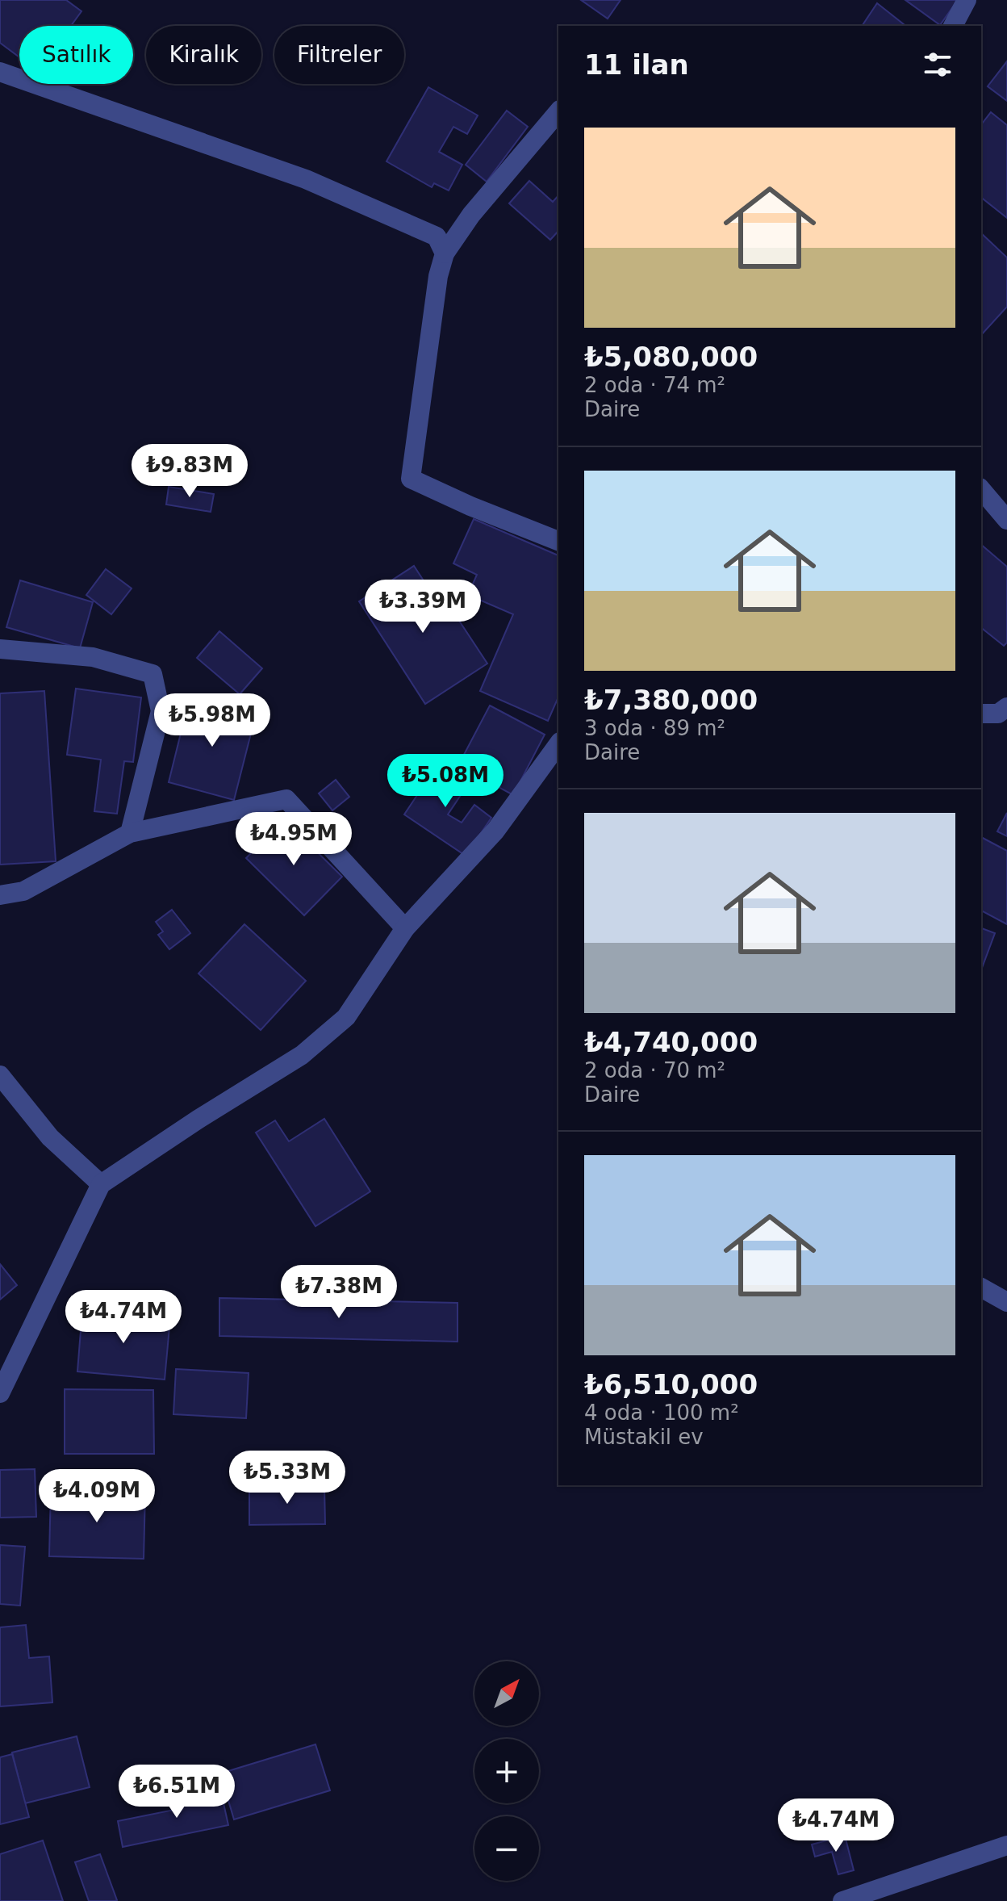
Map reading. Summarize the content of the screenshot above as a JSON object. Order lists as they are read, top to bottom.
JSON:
{
  "north": "top right",
  "page": {
    "chip": ["Satılık", "Kiralık", "Filtreler"],
    "heading": "11 ilan",
    "list": [
      {
        "name": "₺5,080,000",
        "note": "2 oda · 74 m² · Daire"
      },
      {
        "name": "₺7,380,000",
        "note": "3 oda · 89 m² · Daire"
      },
      {
        "name": "₺4,740,000",
        "note": "2 oda · 70 m² · Daire"
      },
      {
        "name": "₺6,510,000",
        "note": "4 oda · 100 m² · Müstakil ev"
      }
    ],
    "price": [
      "₺9.83M",
      "₺3.39M",
      "₺5.98M",
      "₺5.08M",
      "₺4.95M",
      "₺7.38M",
      "₺4.74M",
      "₺5.33M",
      "₺4.09M",
      "₺6.51M",
      "₺4.74M"
    ],
    "map_buttons": ["+", "−"]
  }
}
